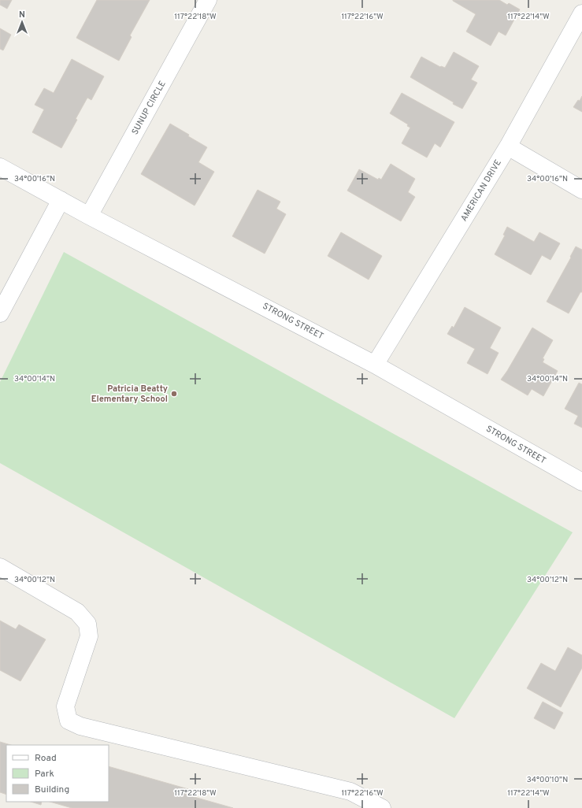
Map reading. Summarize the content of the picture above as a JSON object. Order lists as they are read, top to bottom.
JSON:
{
  "streets": {
    "street": ["SUNUP CIRCLE", "AMERICAN DRIVE", "STRONG STREET"]
  },
  "crossings": [
    ["SUNUP CIRCLE", "STRONG STREET"],
    ["AMERICAN DRIVE", "STRONG STREET"]
  ],
  "places": ["Patricia Beatty Elementary School"],
  "legend": ["Road", "Park", "Building"],
  "north": "top",
  "coordinates": [
    "117°22'18\"W",
    "117°22'16\"W",
    "117°22'14\"W",
    "34°00'16\"N",
    "34°00'14\"N",
    "34°00'12\"N",
    "34°00'10\"N"
  ]
}
